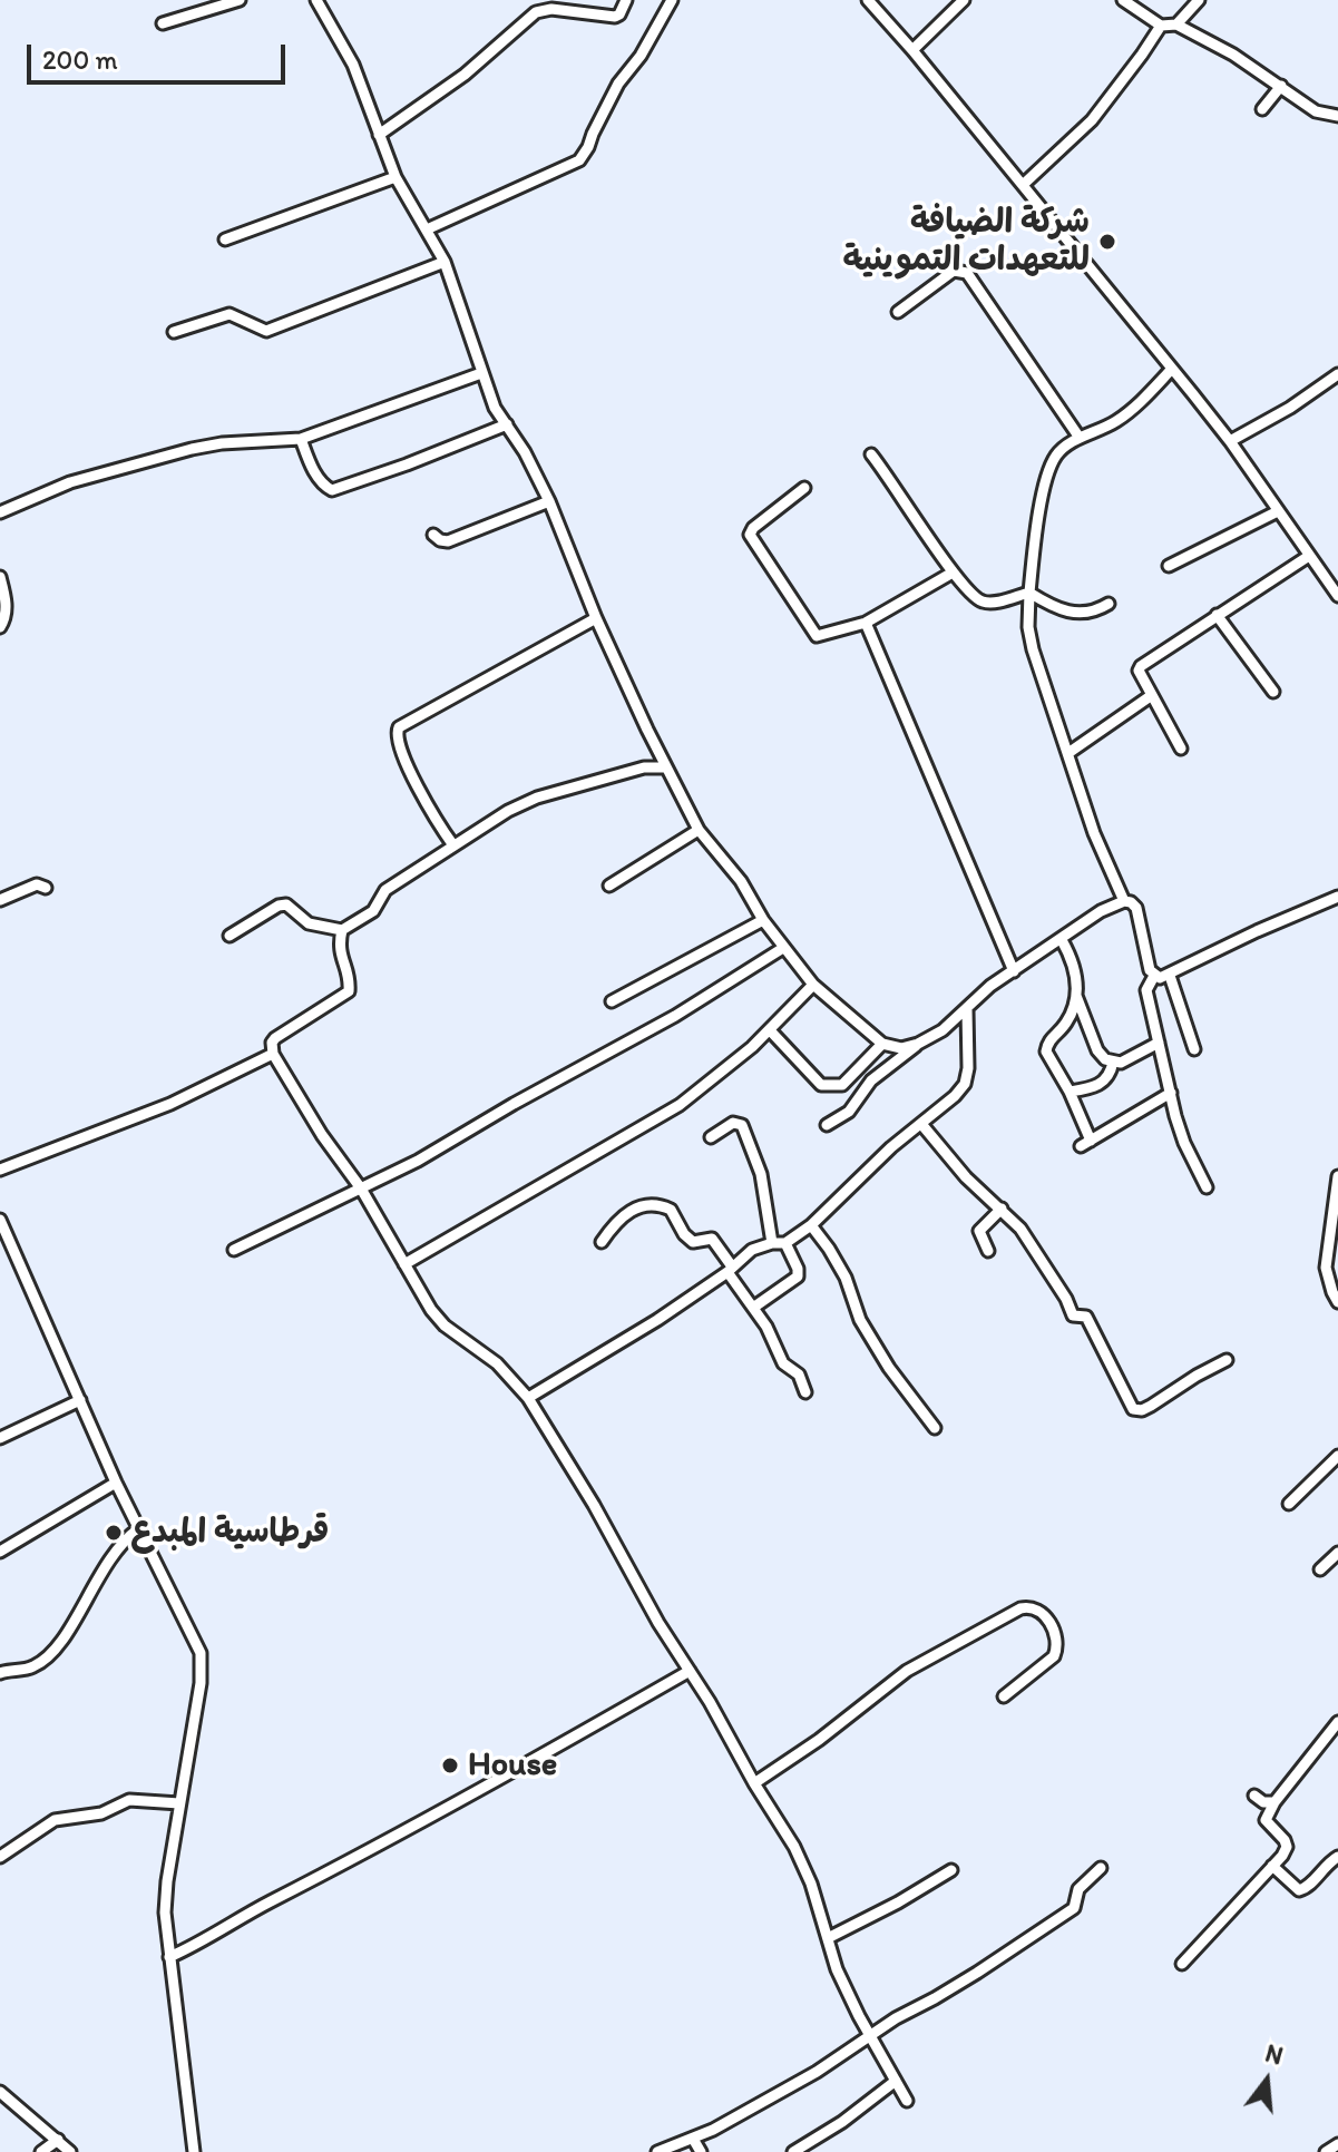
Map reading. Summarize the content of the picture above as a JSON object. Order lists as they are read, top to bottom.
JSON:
{
  "places": ["شركة الضيافة للتعهدات التموينية", "قرطاسية المبدع", "House"],
  "scale_bar": "200 m",
  "north": "top"
}
